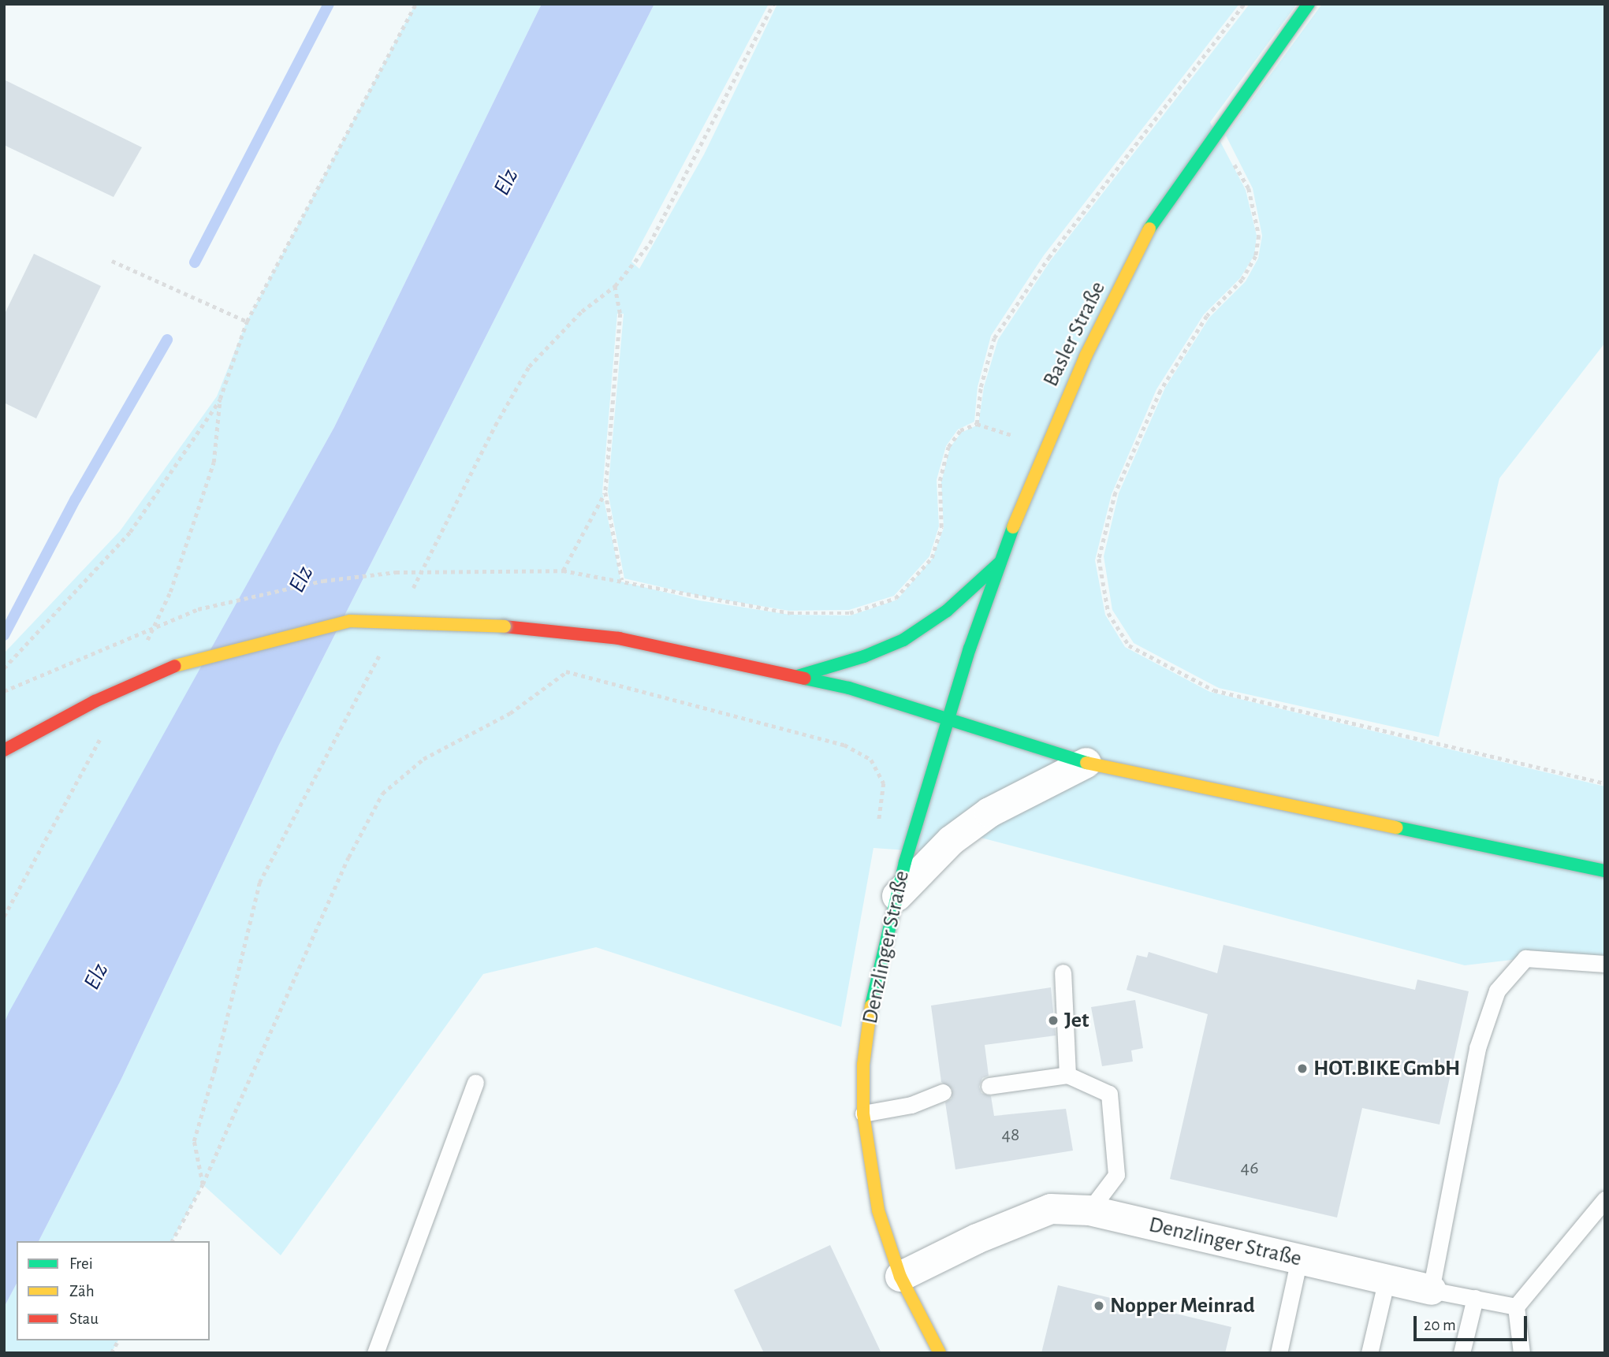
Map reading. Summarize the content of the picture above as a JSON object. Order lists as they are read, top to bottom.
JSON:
{
  "streets": {
    "main road": ["Basler Straße", "Denzlinger Straße"]
  },
  "crossings": [
    ["Basler Straße", "Denzlinger Straße"]
  ],
  "water": ["Elz"],
  "places": ["Jet", "HOT.BIKE GmbH", "Nopper Meinrad"],
  "house_numbers": ["48", "46"],
  "legend": ["Frei", "Zäh", "Stau"],
  "scale_bar": "20 m"
}
